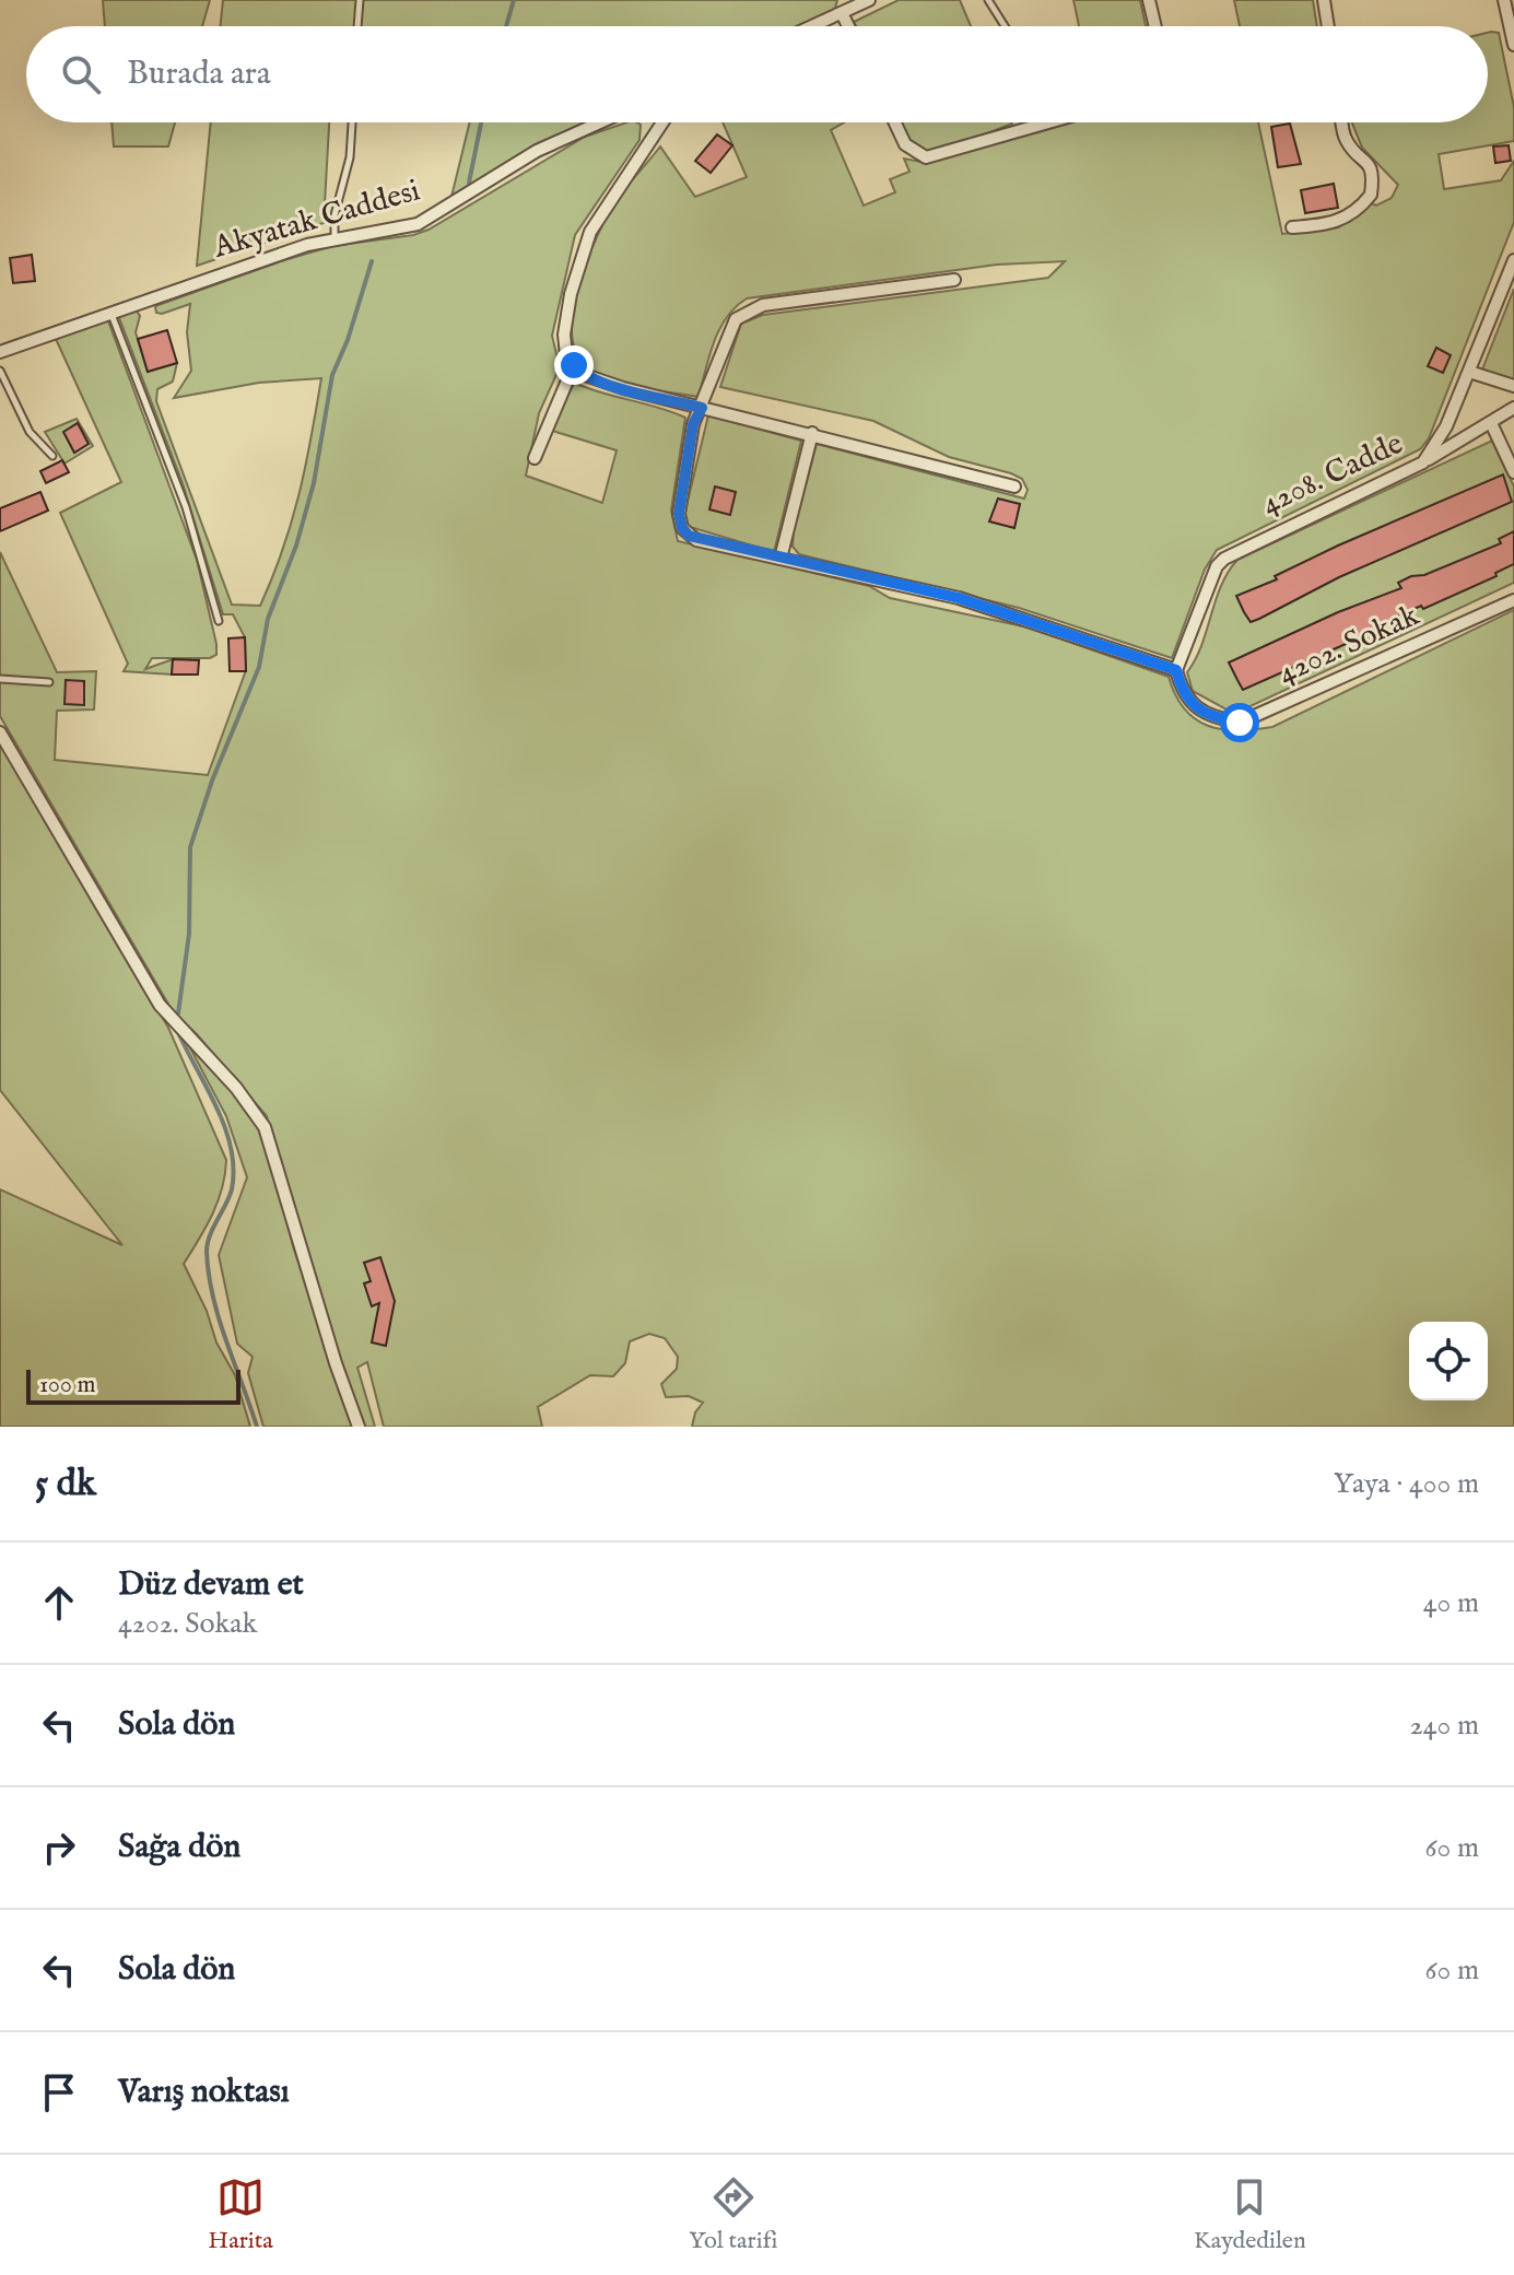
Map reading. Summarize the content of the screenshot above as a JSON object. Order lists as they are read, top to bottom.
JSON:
{
  "streets": {
    "street": ["Akyatak Caddesi", "4208. Cadde", "4202. Sokak"]
  },
  "crossings": [
    ["4208. Cadde", "4202. Sokak"]
  ],
  "scale_bar": "100 m",
  "page": {
    "search": "Burada ara",
    "scale": "100 m",
    "heading": ["5 dk", "Yaya · 400 m"],
    "list": [
      ["Düz devam et", "4202. Sokak", "40 m"],
      ["Sola dön", "240 m"],
      ["Sağa dön", "60 m"],
      ["Sola dön", "60 m"],
      "Varış noktası"
    ],
    "nav": ["Harita", "Yol tarifi", "Kaydedilen"]
  }
}
